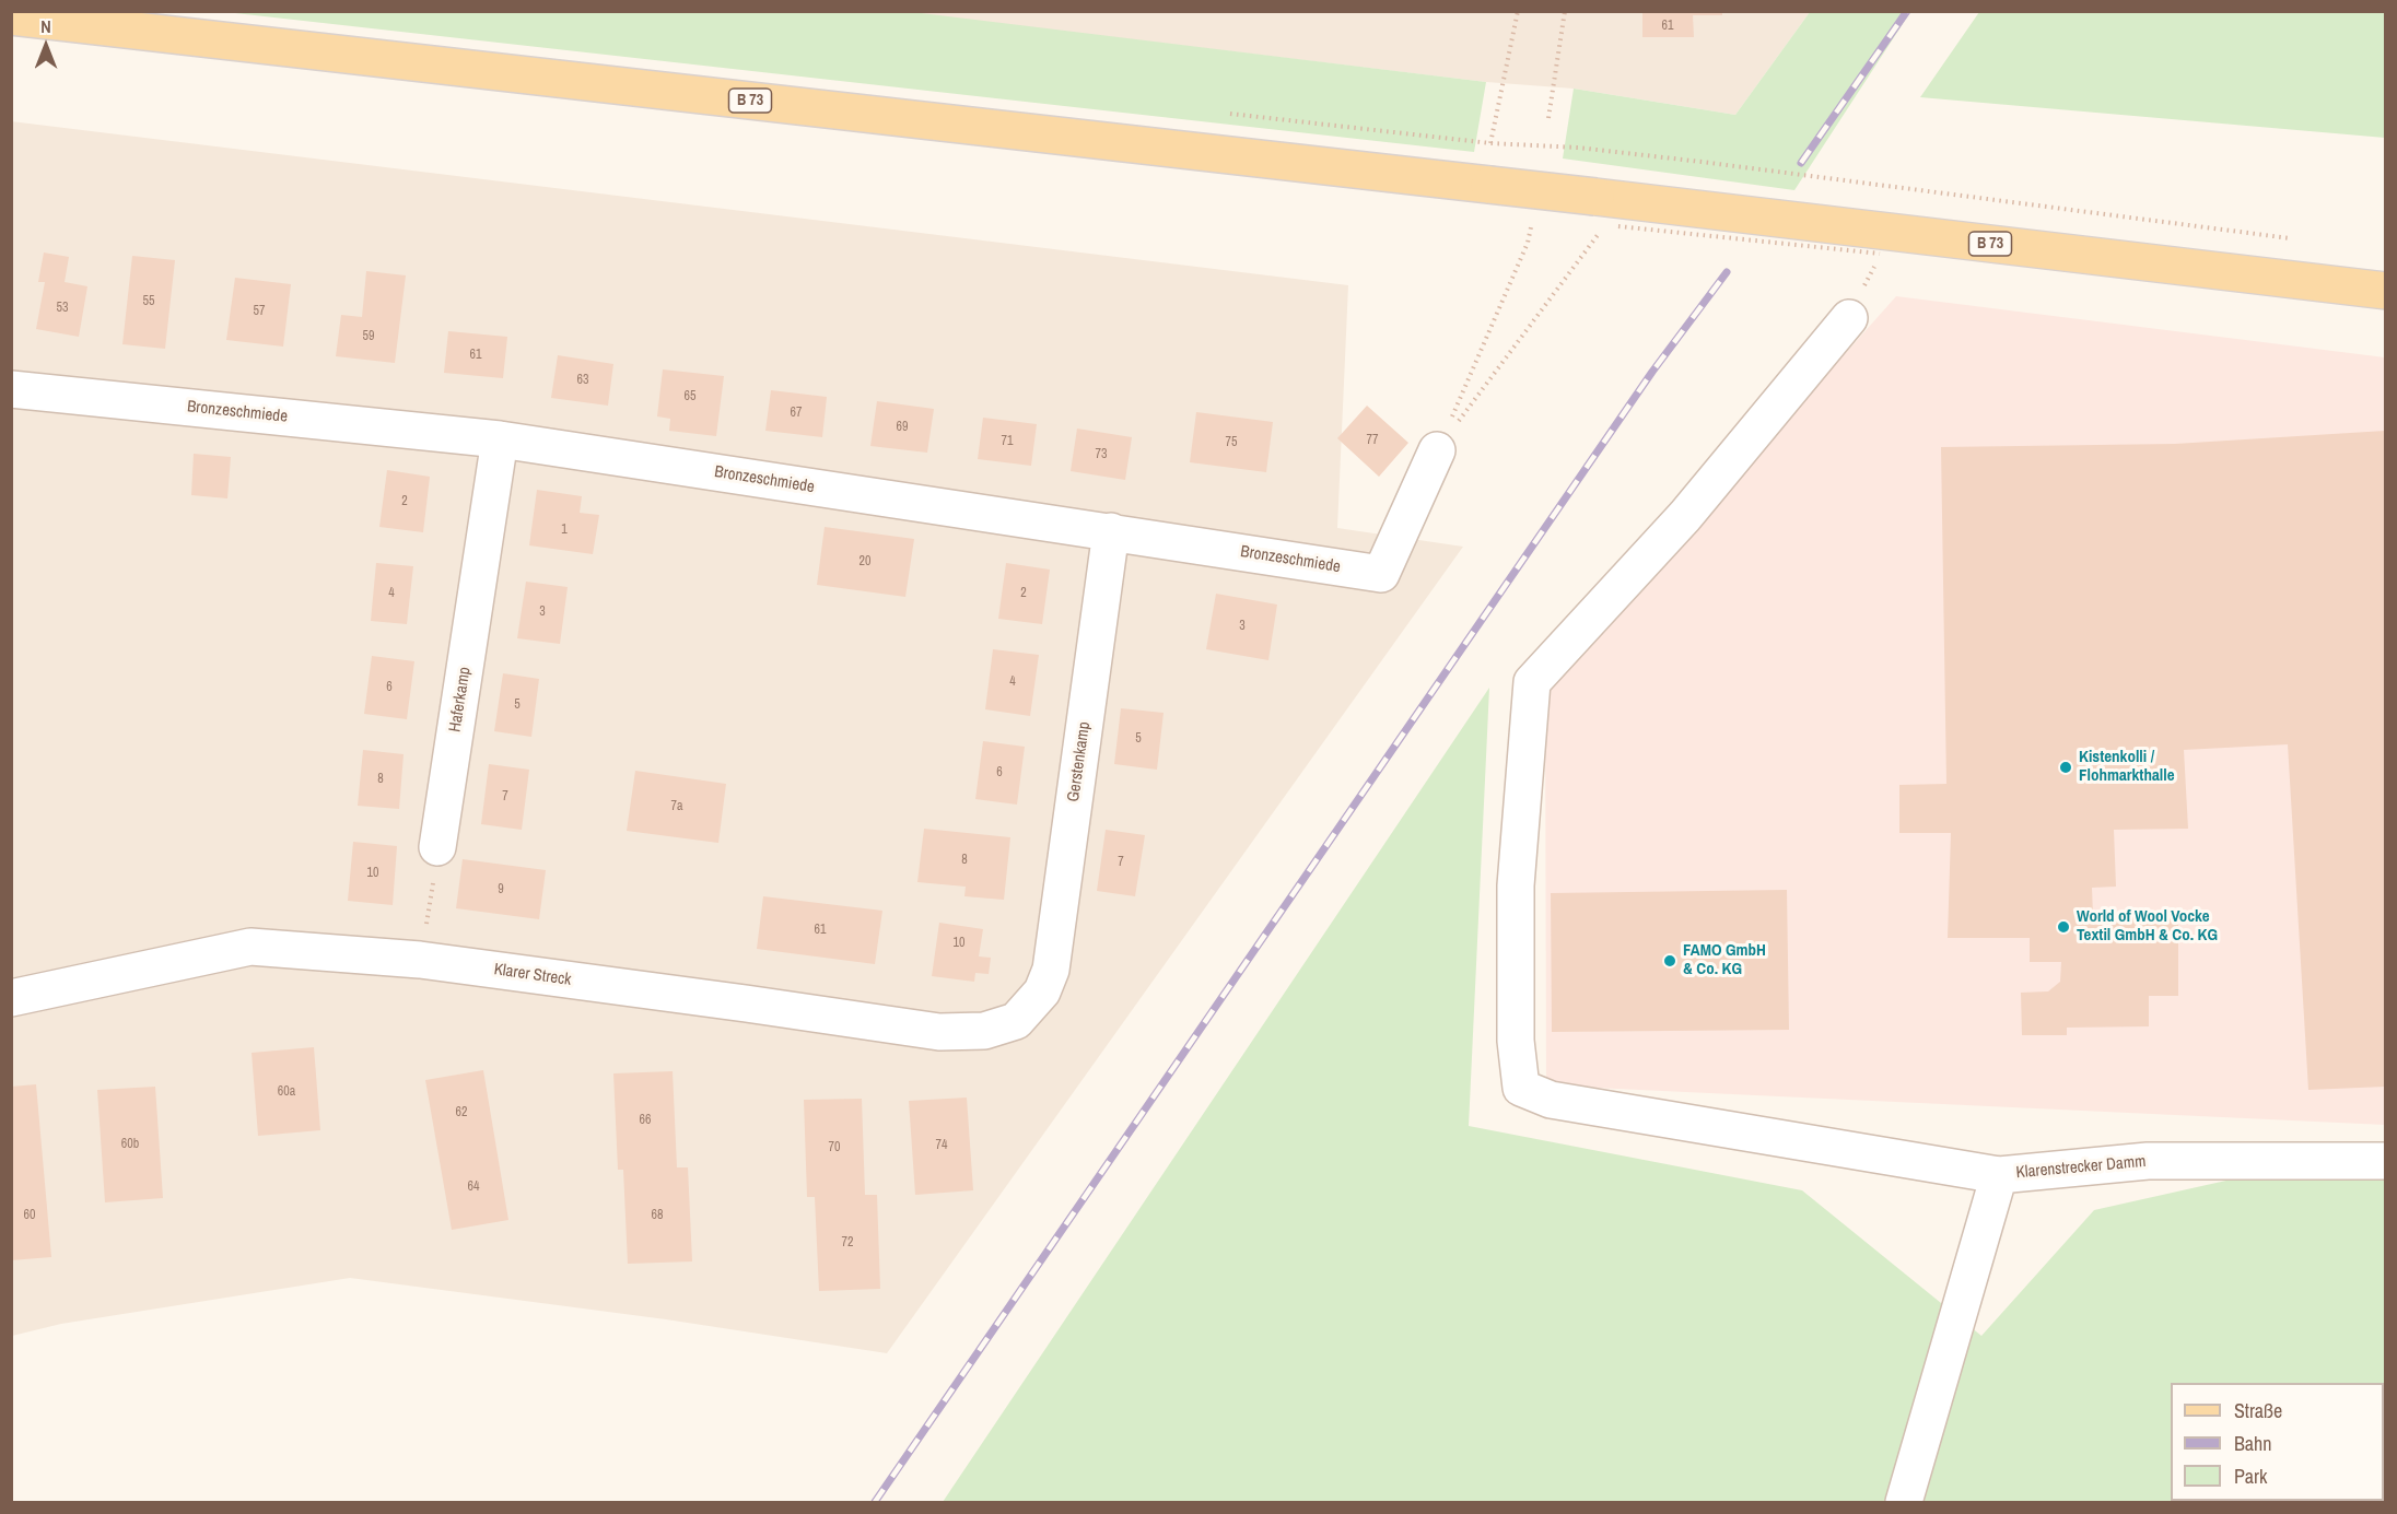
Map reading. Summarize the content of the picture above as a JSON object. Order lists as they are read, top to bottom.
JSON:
{
  "streets": {
    "main road": ["B 73"],
    "street": [
      "Bronzeschmiede",
      "Haferkamp",
      "Gerstenkamp",
      "Klarer Streck",
      "Klarenstrecker Damm"
    ]
  },
  "crossings": [
    ["Bronzeschmiede", "Haferkamp"],
    ["Bronzeschmiede", "Gerstenkamp"],
    ["Gerstenkamp", "Klarer Streck"]
  ],
  "places": ["Kistenkolli / Flohmarkthalle", "World of Wool Vocke Textil GmbH & Co. KG", "FAMO GmbH & Co. KG"],
  "house_numbers": [
    "61",
    "55",
    "53",
    "57",
    "59",
    "61",
    "63",
    "65",
    "67",
    "69",
    "77",
    "71",
    "75",
    "73",
    "2",
    "1",
    "20",
    "4",
    "2",
    "3",
    "3",
    "4",
    "6",
    "5",
    "5",
    "6",
    "8",
    "7",
    "7a",
    "8",
    "7",
    "10",
    "9",
    "61",
    "10",
    "60a",
    "62",
    "66",
    "60b",
    "74",
    "70",
    "64",
    "60",
    "68",
    "72"
  ],
  "legend": ["Straße", "Bahn", "Park"],
  "north": "top"
}
